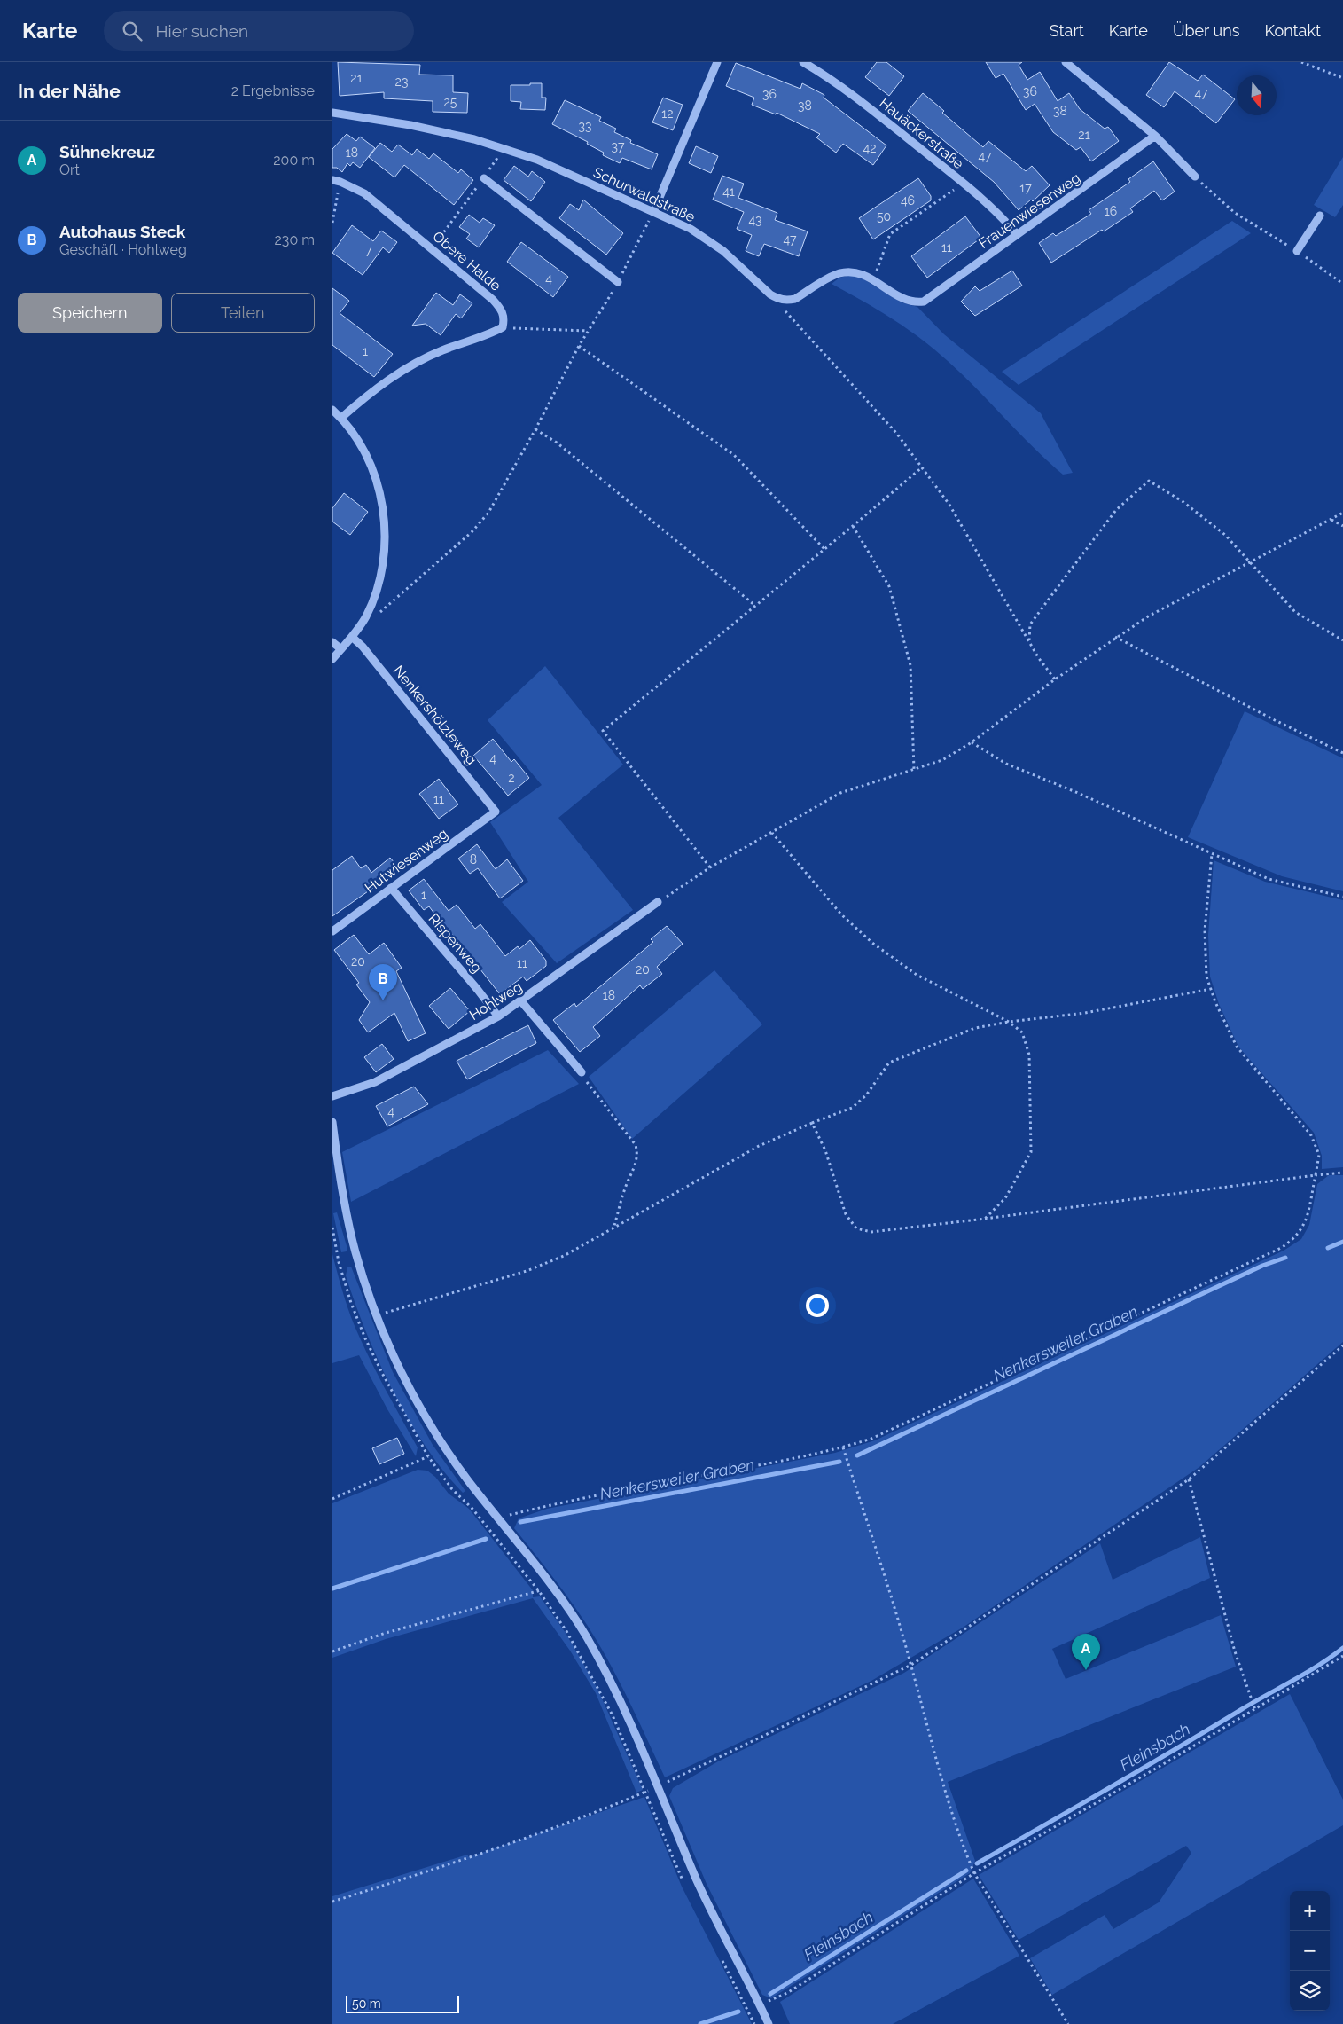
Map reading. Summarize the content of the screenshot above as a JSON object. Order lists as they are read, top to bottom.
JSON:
{
  "streets": {
    "street": [
      "Hauäckerstraße",
      "Schurwaldstraße",
      "Frauenwiesenweg",
      "Obere Halde",
      "Nenkershölzleweg",
      "Hutwiesenweg",
      "Rispenweg",
      "Hohlweg"
    ]
  },
  "crossings": [
    ["Hauäckerstraße", "Frauenwiesenweg"],
    ["Schurwaldstraße", "Frauenwiesenweg"],
    ["Nenkershölzleweg", "Hutwiesenweg"],
    ["Hutwiesenweg", "Rispenweg"],
    ["Rispenweg", "Hohlweg"]
  ],
  "water": ["Nenkersweiler Graben", "Fleinsbach"],
  "house_numbers": [
    "21",
    "23",
    "36",
    "47",
    "36",
    "25",
    "38",
    "38",
    "12",
    "33",
    "21",
    "37",
    "42",
    "18",
    "47",
    "17",
    "41",
    "46",
    "16",
    "50",
    "43",
    "47",
    "11",
    "7",
    "4",
    "1",
    "4",
    "2",
    "11",
    "8",
    "1",
    "20",
    "11",
    "20",
    "18",
    "4"
  ],
  "scale_bar": "50 m",
  "north": "bottom",
  "page": {
    "header": "Karte",
    "search": "Hier suchen",
    "nav": [
      "Start",
      "Karte",
      "Über uns",
      "Kontakt"
    ],
    "heading": ["In der Nähe", "2 Ergebnisse"],
    "list": [
      {
        "mark": "A",
        "name": "Sühnekreuz",
        "note": "Ort",
        "value": "200 m"
      },
      {
        "mark": "B",
        "name": "Autohaus Steck",
        "note": "Geschäft · Hohlweg",
        "value": "230 m"
      }
    ],
    "buttons": ["Speichern", "Teilen"],
    "pins": ["B", "A"],
    "map_buttons": ["+", "−"],
    "scale": "50 m"
  }
}
